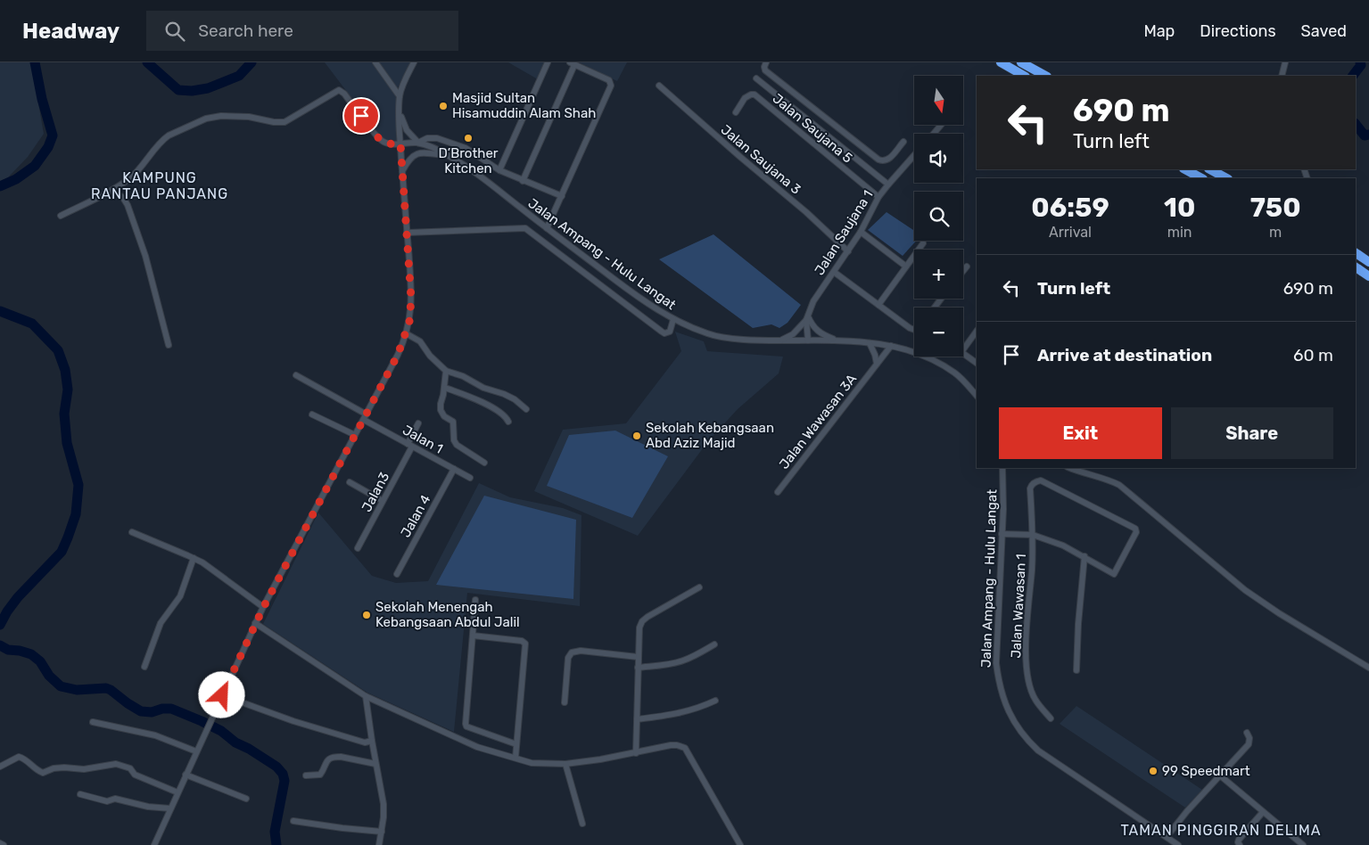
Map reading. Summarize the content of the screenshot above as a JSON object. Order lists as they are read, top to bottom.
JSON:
{
  "streets": {
    "street": [
      "Jalan Saujana 5",
      "Jalan Saujana 3",
      "Jalan Saujana 1",
      "Jalan Ampang - Hulu Langat",
      "Jalan Wawasan 3A",
      "Jalan 1",
      "Jalan3",
      "Jalan 4",
      "Jalan Wawasan 1"
    ]
  },
  "crossings": [
    ["Jalan Saujana 5", "Jalan Saujana 1"],
    ["Jalan Saujana 3", "Jalan Saujana 1"],
    ["Jalan Ampang - Hulu Langat", "Jalan Wawasan 3A"],
    ["Jalan 1", "Jalan3"],
    ["Jalan 1", "Jalan 4"]
  ],
  "districts": ["KAMPUNG RANTAU PANJANG", "TAMAN PINGGIRAN DELIMA"],
  "places": [
    "Masjid Sultan Hisamuddin Alam Shah",
    "D’Brother Kitchen",
    "Sekolah Kebangsaan Abd Aziz Majid",
    "Sekolah Menengah Kebangsaan Abdul Jalil",
    "99 Speedmart"
  ],
  "north": "bottom",
  "page": {
    "header": "Headway",
    "search": "Search here",
    "nav": ["Map", "Directions", "Saved"],
    "map_buttons": ["+", "−"],
    "turn": ["690 m", "Turn left"],
    "eta": [
      "06:59",
      "Arrival",
      "10",
      "min",
      "750",
      "m"
    ],
    "list": [
      {
        "name": "Turn left",
        "value": "690 m"
      },
      {
        "name": "Arrive at destination",
        "value": "60 m"
      }
    ],
    "buttons": ["Exit", "Share"]
  }
}
